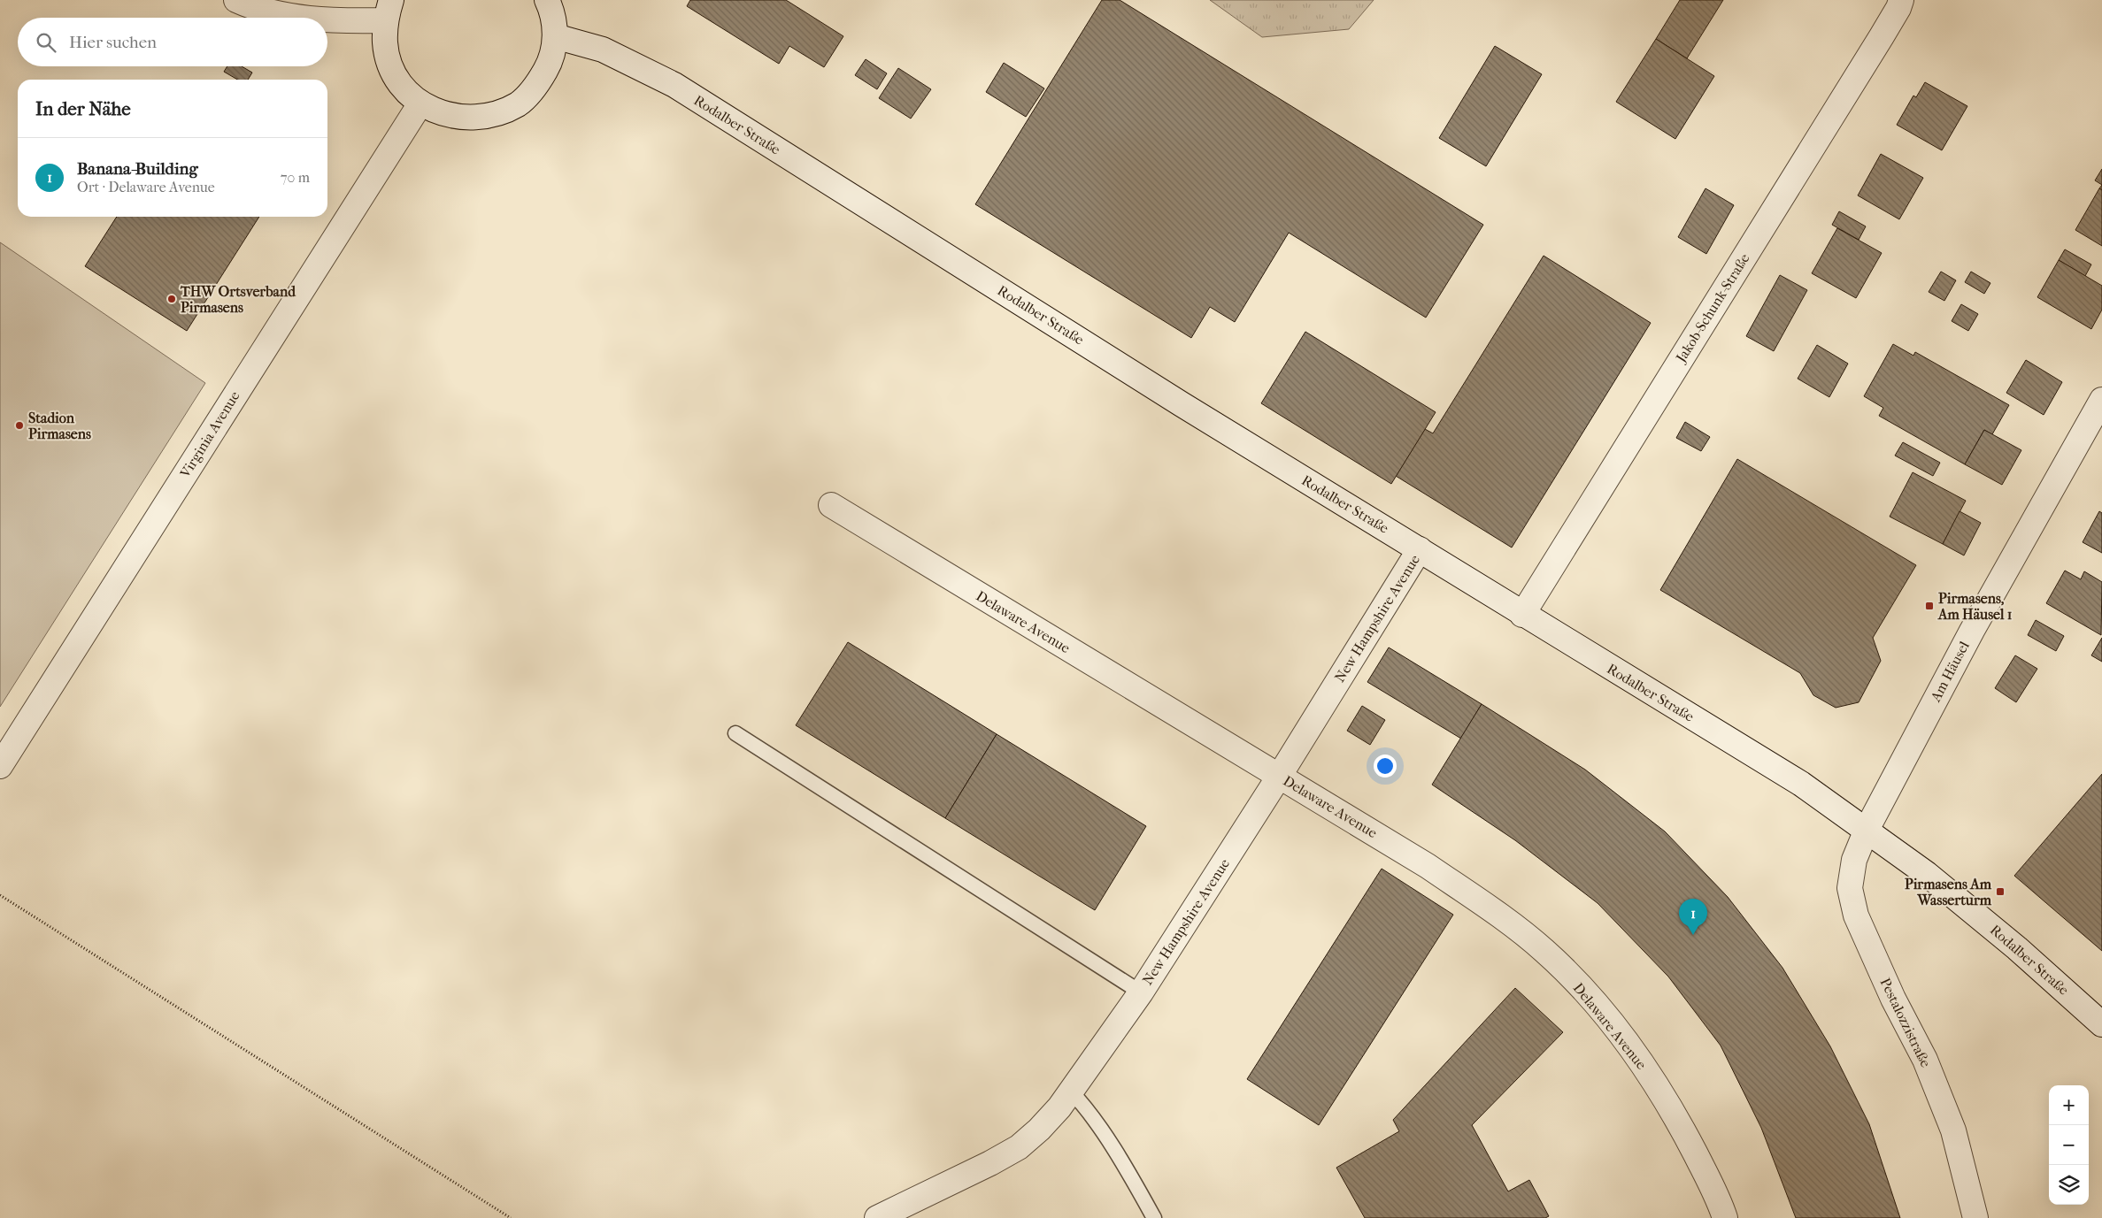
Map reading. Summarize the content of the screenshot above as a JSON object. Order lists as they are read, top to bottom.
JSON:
{
  "streets": {
    "street": [
      "Rodalber Straße",
      "Jakob-Schunk-Straße",
      "Virginia Avenue",
      "New Hampshire Avenue",
      "Delaware Avenue",
      "Am Häusel",
      "Pestalozzistraße"
    ]
  },
  "crossings": [
    ["Rodalber Straße", "Jakob-Schunk-Straße"],
    ["Rodalber Straße", "New Hampshire Avenue"],
    ["Rodalber Straße", "Am Häusel"],
    ["Rodalber Straße", "Pestalozzistraße"],
    ["New Hampshire Avenue", "Delaware Avenue"],
    ["Am Häusel", "Pestalozzistraße"]
  ],
  "places": {
    "other": ["THW Ortsverband Pirmasens", "Stadion Pirmasens"],
    "transit": ["Pirmasens, Am Häusel 1", "Pirmasens Am Wasserturm"]
  },
  "page": {
    "search": "Hier suchen",
    "heading": "In der Nähe",
    "list": [
      {
        "mark": "1",
        "name": "Banana-Building",
        "note": "Ort · Delaware Avenue",
        "value": "70 m"
      }
    ],
    "pins": "1",
    "map_buttons": ["+", "−"]
  }
}
